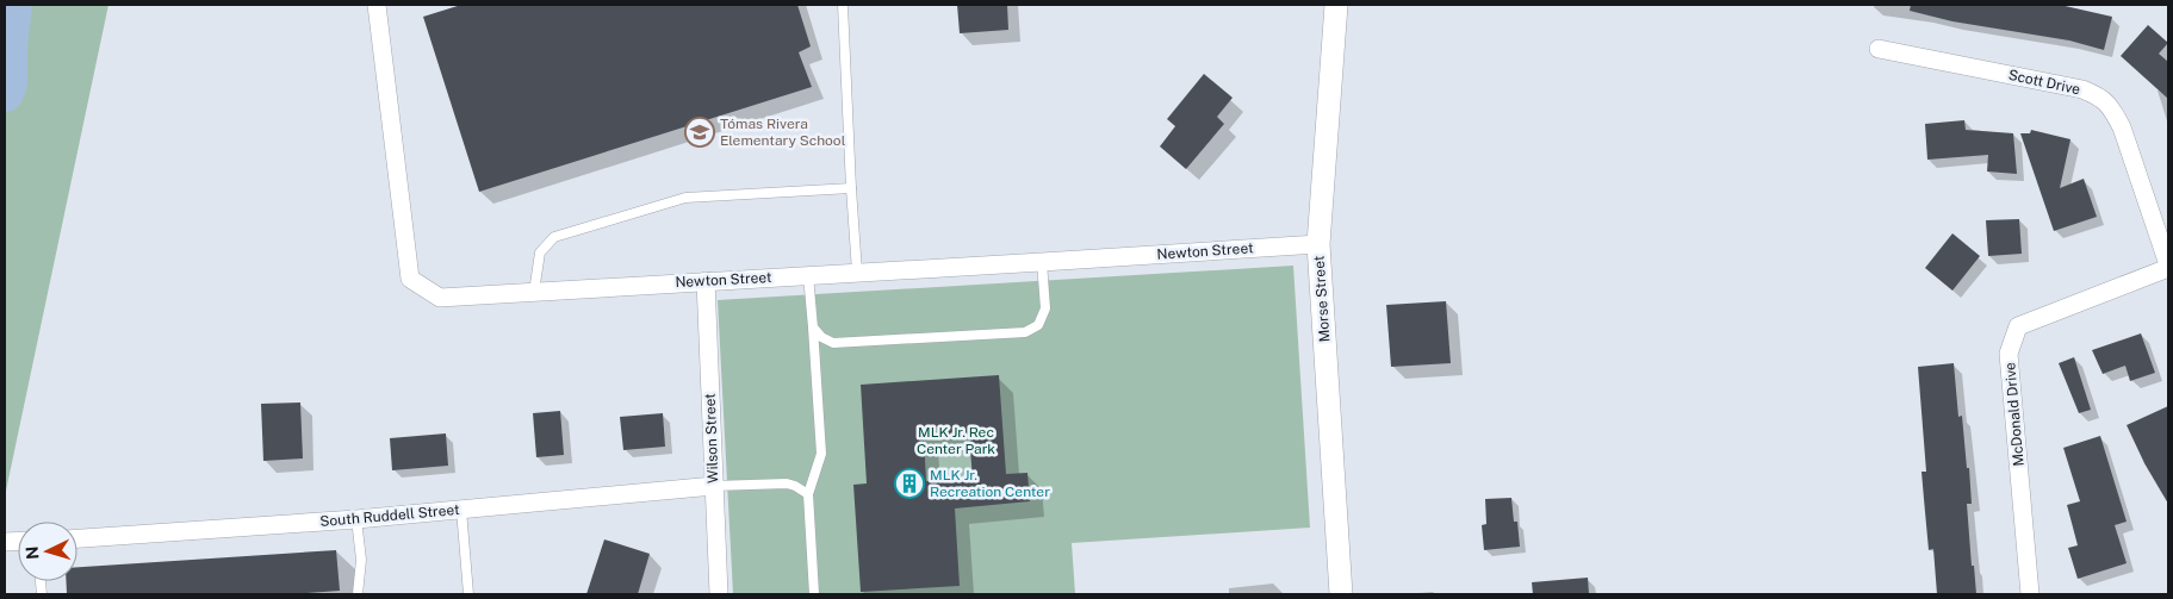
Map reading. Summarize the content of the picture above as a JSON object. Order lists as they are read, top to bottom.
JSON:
{
  "streets": {
    "street": [
      "Scott Drive",
      "Newton Street",
      "Morse Street",
      "McDonald Drive",
      "Wilson Street",
      "South Ruddell Street"
    ]
  },
  "crossings": [
    ["Scott Drive", "McDonald Drive"],
    ["Newton Street", "Morse Street"],
    ["Newton Street", "Wilson Street"],
    ["Wilson Street", "South Ruddell Street"]
  ],
  "parks": ["MLK Jr. Rec Center Park"],
  "places": {
    "school or university": ["Tómas Rivera Elementary School"],
    "building": ["MLK Jr. Recreation Center"]
  },
  "north": "left"
}
